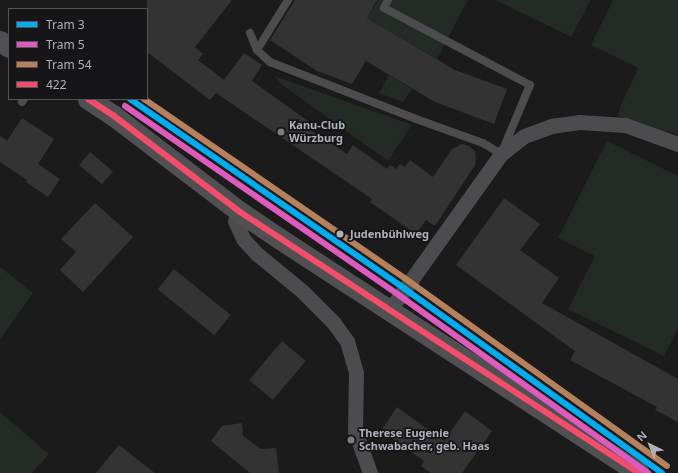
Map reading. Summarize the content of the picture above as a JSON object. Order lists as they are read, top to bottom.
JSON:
{
  "places": ["Kanu-Club Würzburg", "Judenbühlweg", "Therese Eugenie Schwabacher, geb. Haas"],
  "lines": [
    "tram line 3",
    "tram line 54",
    "transit line 422",
    "tram line 5"
  ],
  "legend": [
    "Tram 3",
    "Tram 5",
    "Tram 54",
    "422"
  ],
  "north": "top left"
}
